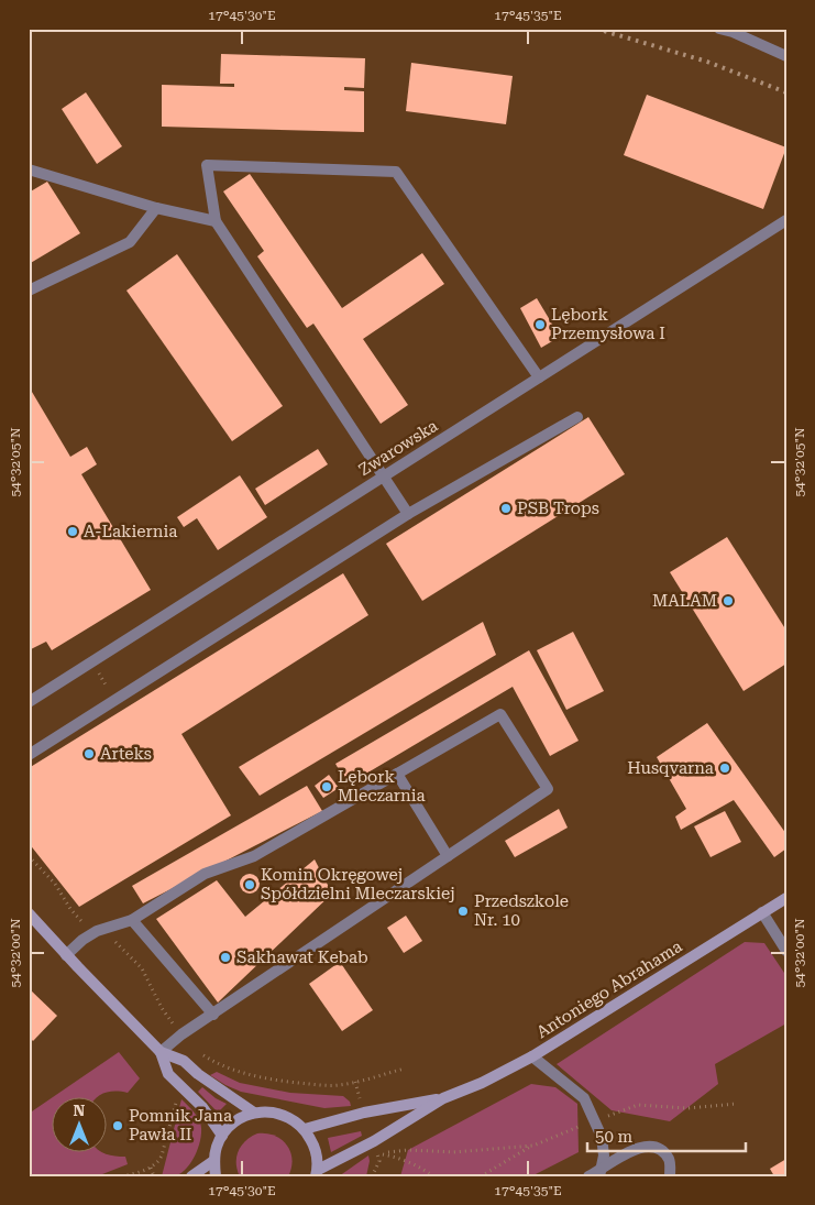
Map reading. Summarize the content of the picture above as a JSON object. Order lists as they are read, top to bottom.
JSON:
{
  "streets": {
    "main road": ["Antoniego Abrahama"],
    "street": ["Zwarowska"]
  },
  "places": [
    "Lębork Przemysłowa I",
    "PSB Trops",
    "A-Lakiernia",
    "MALAM",
    "Arteks",
    "Husqvarna",
    "Lębork Mleczarnia",
    "Komin Okręgowej Spółdzielni Mleczarskiej",
    "Przedszkole Nr. 10",
    "Sakhawat Kebab",
    "Pomnik Jana Pawła II"
  ],
  "scale_bar": "50 m",
  "north": "top",
  "coordinates": [
    "17°45'30\"E",
    "17°45'35\"E",
    "54°32'05\"N",
    "54°32'00\"N"
  ]
}
